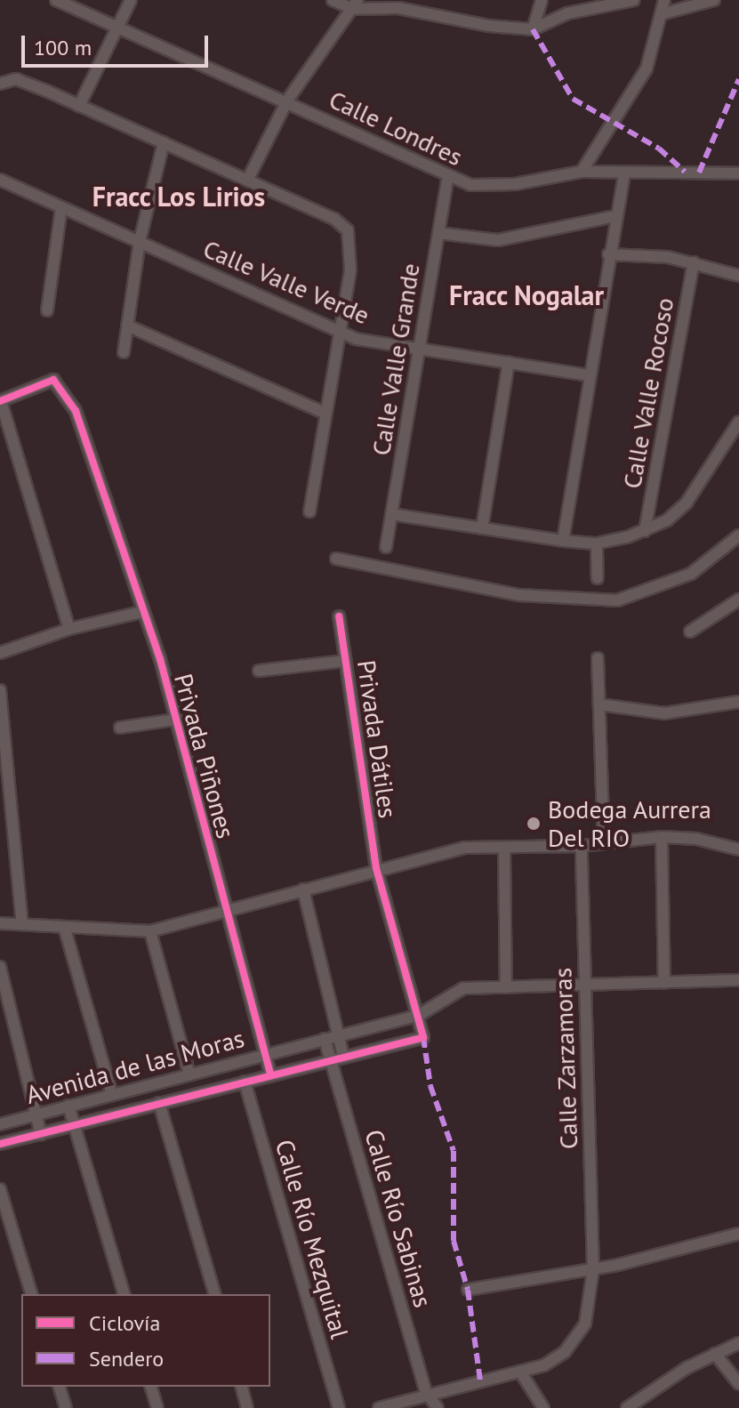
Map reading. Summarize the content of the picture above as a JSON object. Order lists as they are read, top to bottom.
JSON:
{
  "streets": {
    "street": [
      "Calle Londres",
      "Calle Valle Verde",
      "Calle Valle Grande",
      "Calle Valle Rocoso",
      "Privada Dátiles",
      "Privada Piñones",
      "Calle Zarzamoras",
      "Avenida de las Moras",
      "Calle Río Sabinas",
      "Calle Río Mezquital"
    ]
  },
  "crossings": [
    ["Calle Londres", "Calle Valle Grande"],
    ["Calle Valle Verde", "Calle Valle Grande"],
    ["Privada Dátiles", "Avenida de las Moras"],
    ["Privada Piñones", "Avenida de las Moras"],
    ["Calle Zarzamoras", "Avenida de las Moras"],
    ["Calle Zarzamoras", "Calle Río Sabinas"],
    ["Avenida de las Moras", "Calle Río Sabinas"],
    ["Avenida de las Moras", "Calle Río Mezquital"]
  ],
  "districts": ["Fracc Los Lirios", "Fracc Nogalar"],
  "places": ["Bodega Aurrera Del RIO"],
  "legend": ["Ciclovía", "Sendero"],
  "scale_bar": "100 m"
}
